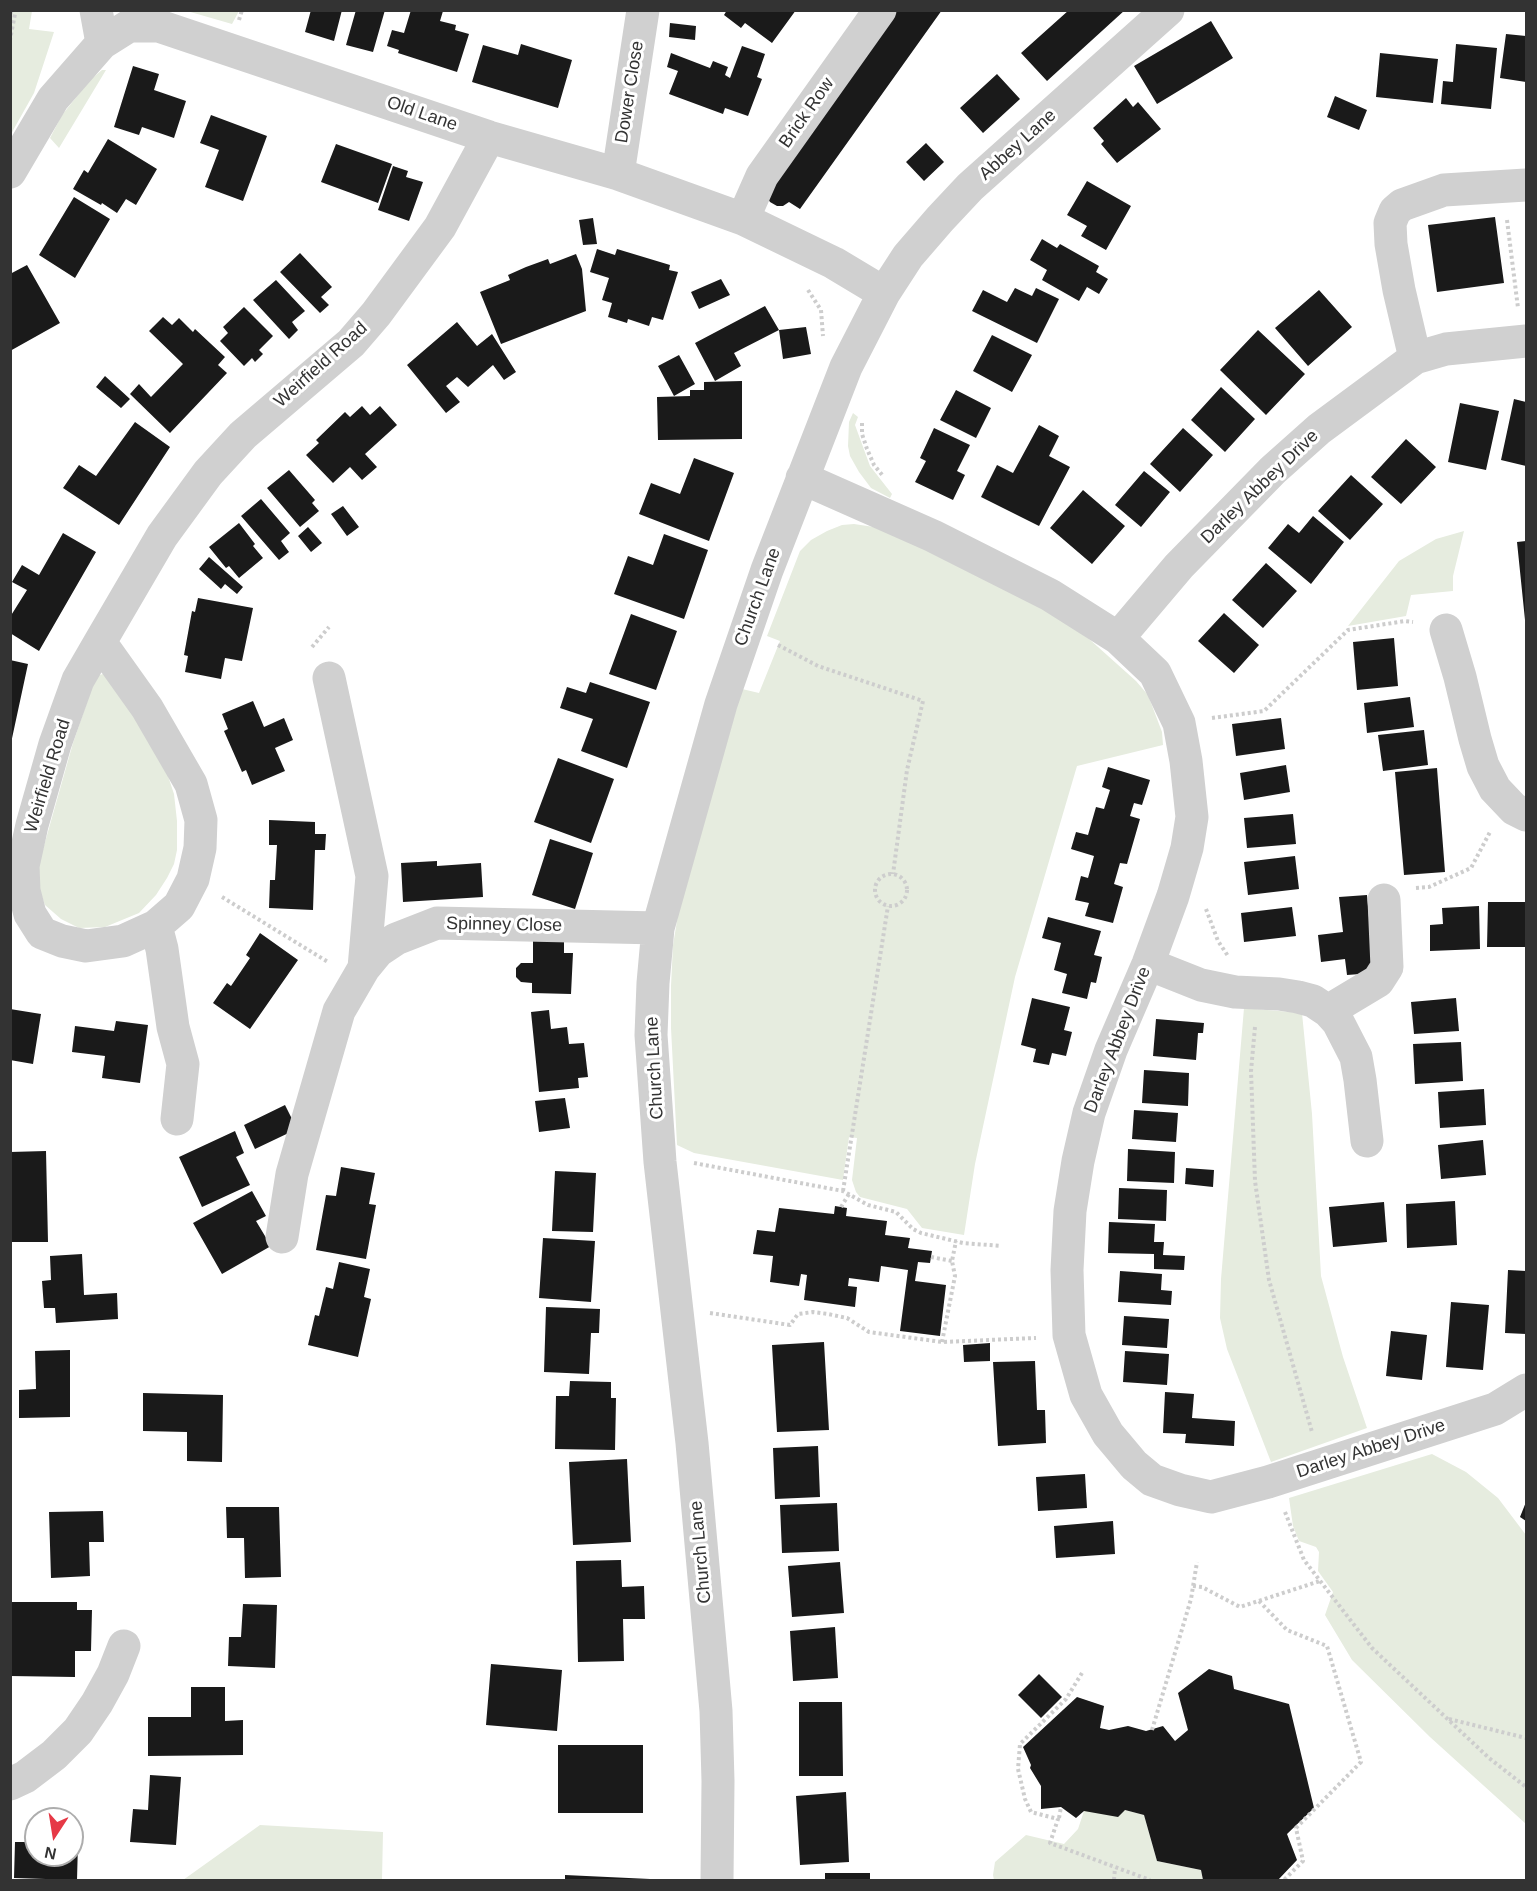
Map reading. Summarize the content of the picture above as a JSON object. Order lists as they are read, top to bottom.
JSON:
{
  "streets": {
    "street": [
      "Dower Close",
      "Brick Row",
      "Old Lane",
      "Abbey Lane",
      "Weirfield Road",
      "Darley Abbey Drive",
      "Church Lane",
      "Spinney Close"
    ]
  },
  "crossings": [
    ["Dower Close", "Old Lane"],
    ["Brick Row", "Old Lane"],
    ["Old Lane", "Abbey Lane"],
    ["Old Lane", "Weirfield Road"],
    ["Old Lane", "Church Lane"],
    ["Abbey Lane", "Church Lane"],
    ["Darley Abbey Drive", "Church Lane"],
    ["Church Lane", "Spinney Close"]
  ],
  "north": "bottom"
}
